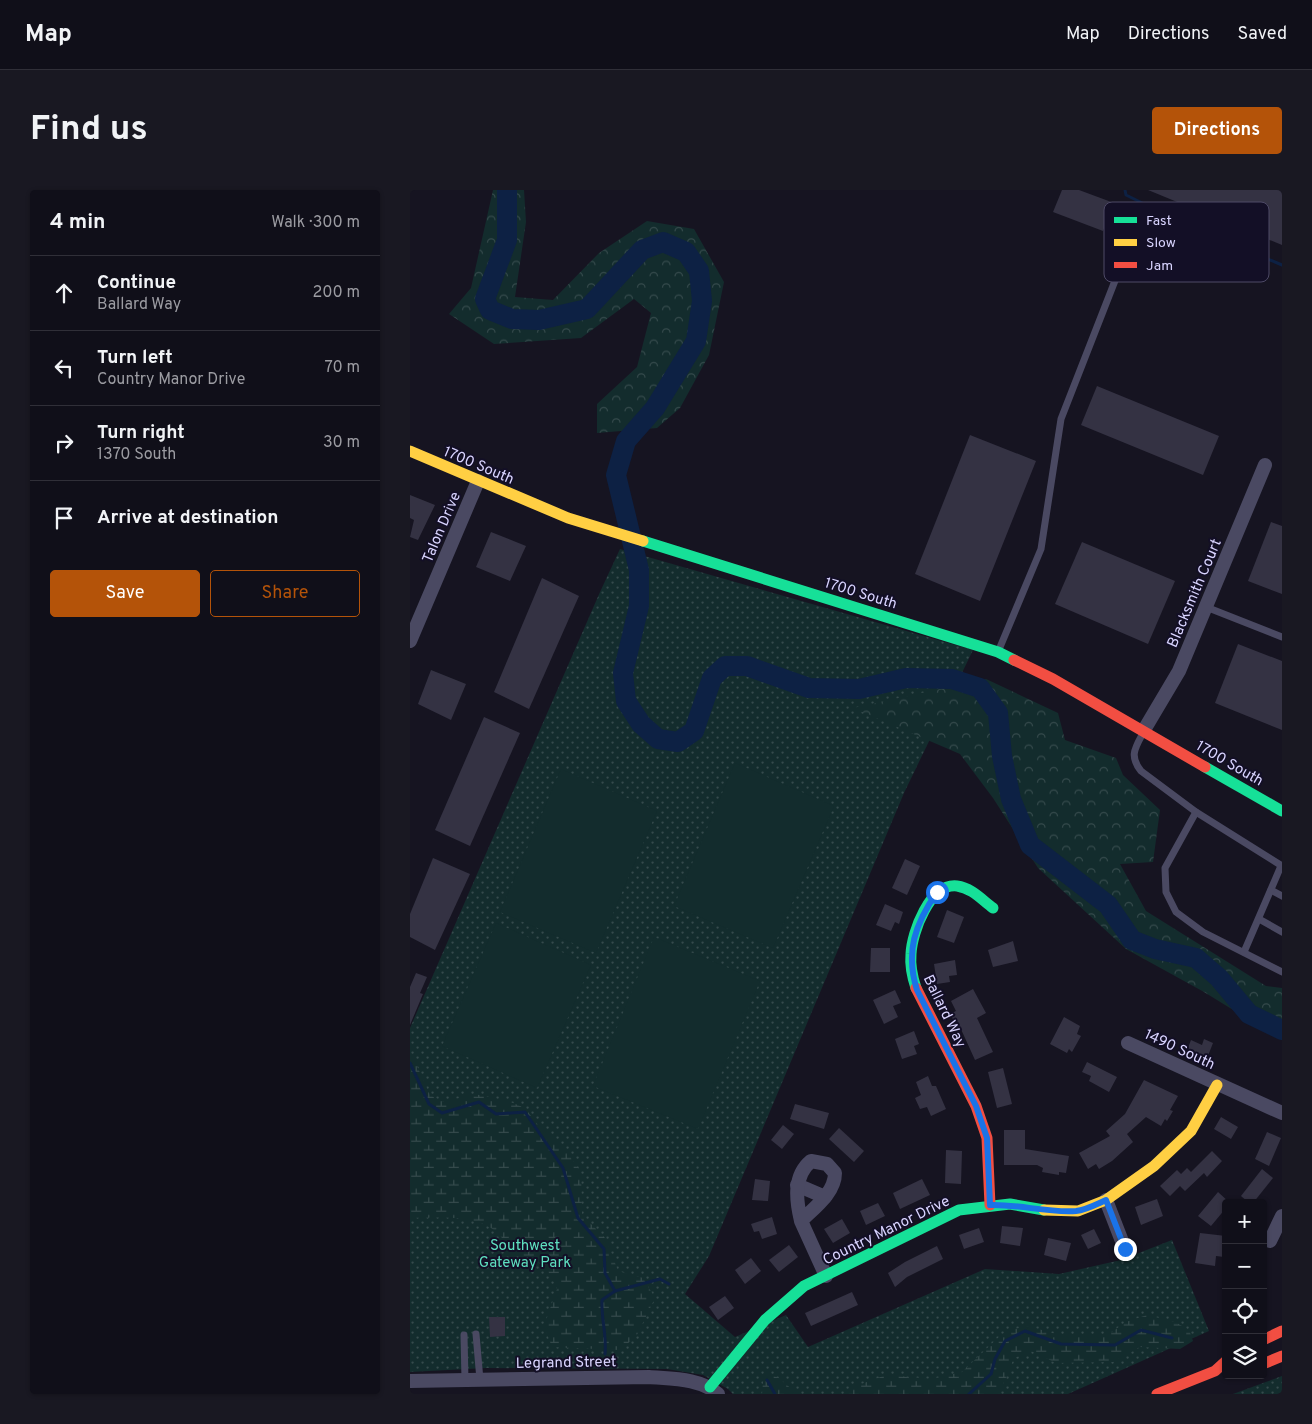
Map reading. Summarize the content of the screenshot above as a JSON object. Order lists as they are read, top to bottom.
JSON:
{
  "streets": {
    "main road": ["1700 South", "Ballard Way", "Country Manor Drive"],
    "street": [
      "Talon Drive",
      "Blacksmith Court",
      "1490 South",
      "Legrand Street"
    ]
  },
  "crossings": [
    ["1700 South", "Talon Drive"],
    ["1700 South", "Blacksmith Court"],
    ["Ballard Way", "Country Manor Drive"],
    ["1490 South", "Country Manor Drive"],
    ["Country Manor Drive", "Legrand Street"]
  ],
  "parks": ["Southwest Gateway Park"],
  "legend": ["Fast", "Slow", "Jam"],
  "page": {
    "header": "Map",
    "nav": ["Map", "Directions", "Saved"],
    "buttons": [
      "Directions",
      ["Save", "Share"]
    ],
    "title": "Find us",
    "heading": ["4 min", "Walk · 300 m"],
    "list": [
      ["Continue", "Ballard Way", "200 m"],
      ["Turn left", "Country Manor Drive", "70 m"],
      ["Turn right", "1370 South", "30 m"],
      "Arrive at destination"
    ],
    "map_buttons": ["+", "−"]
  }
}
